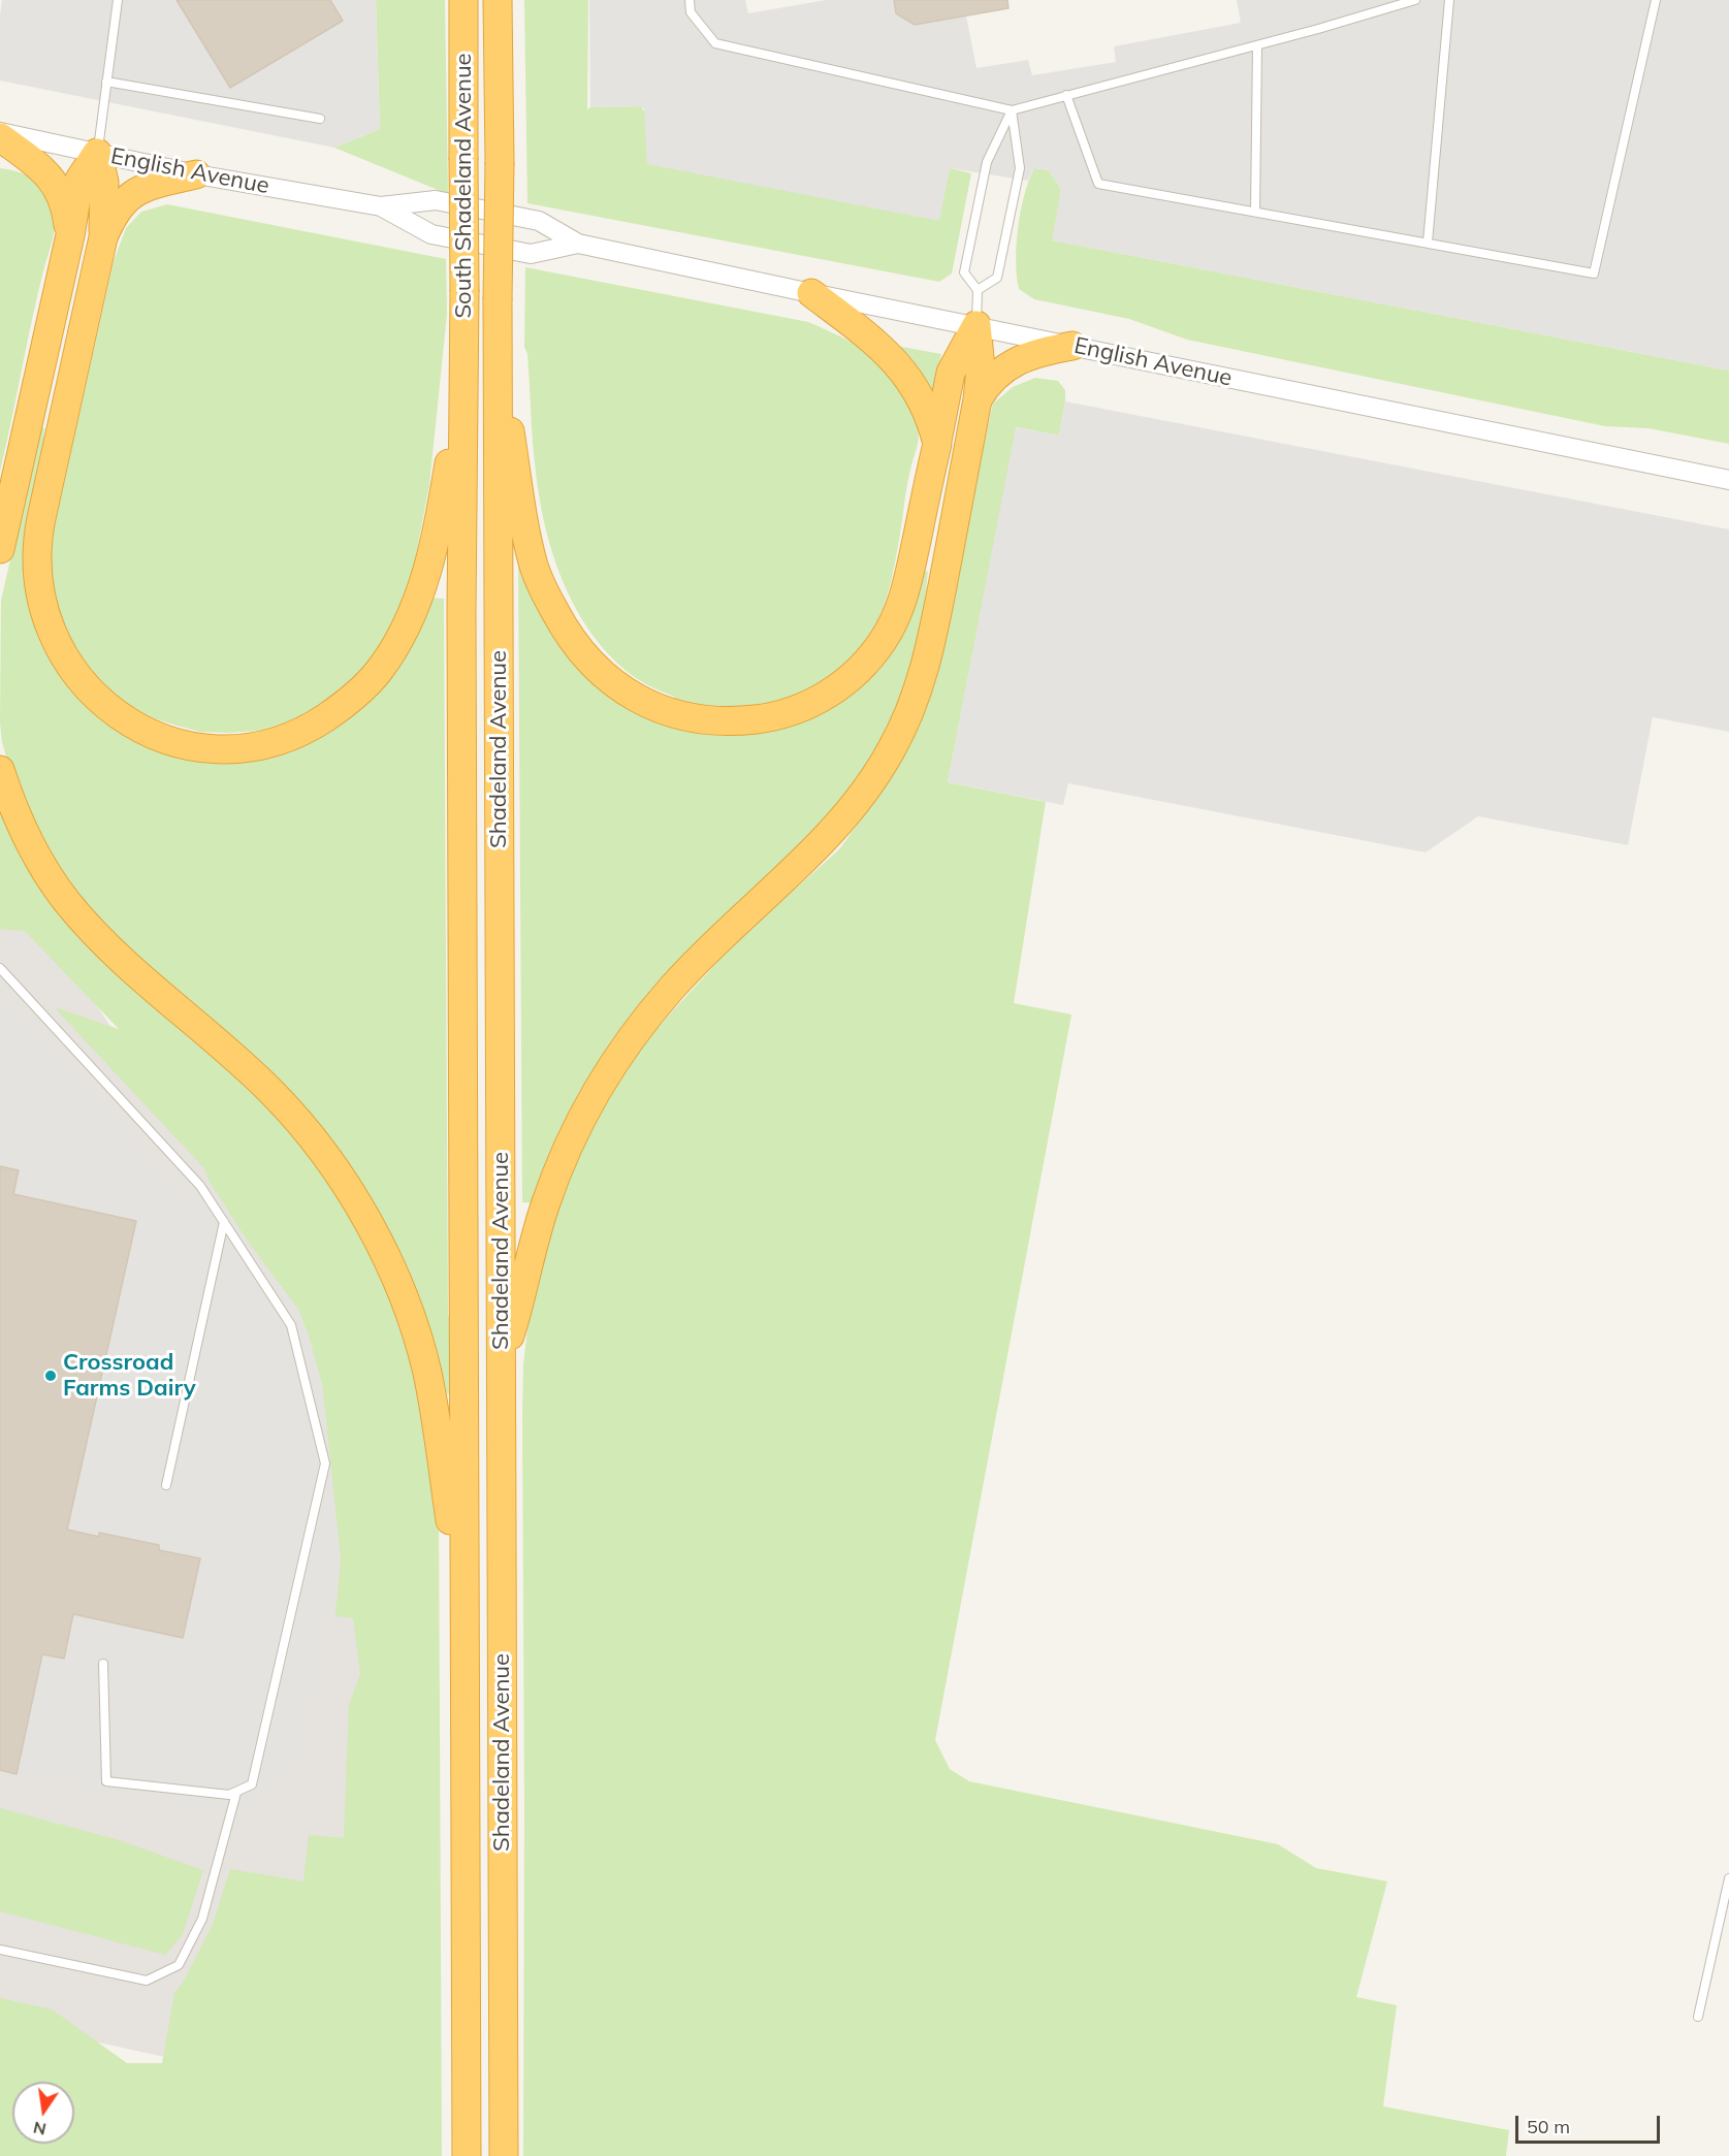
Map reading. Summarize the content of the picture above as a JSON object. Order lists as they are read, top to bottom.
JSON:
{
  "streets": {
    "highway": ["South Shadeland Avenue", "Shadeland Avenue"],
    "street": ["English Avenue"]
  },
  "crossings": [
    ["South Shadeland Avenue", "Shadeland Avenue"]
  ],
  "places": ["Crossroad Farms Dairy"],
  "scale_bar": "50 m",
  "north": "bottom"
}
